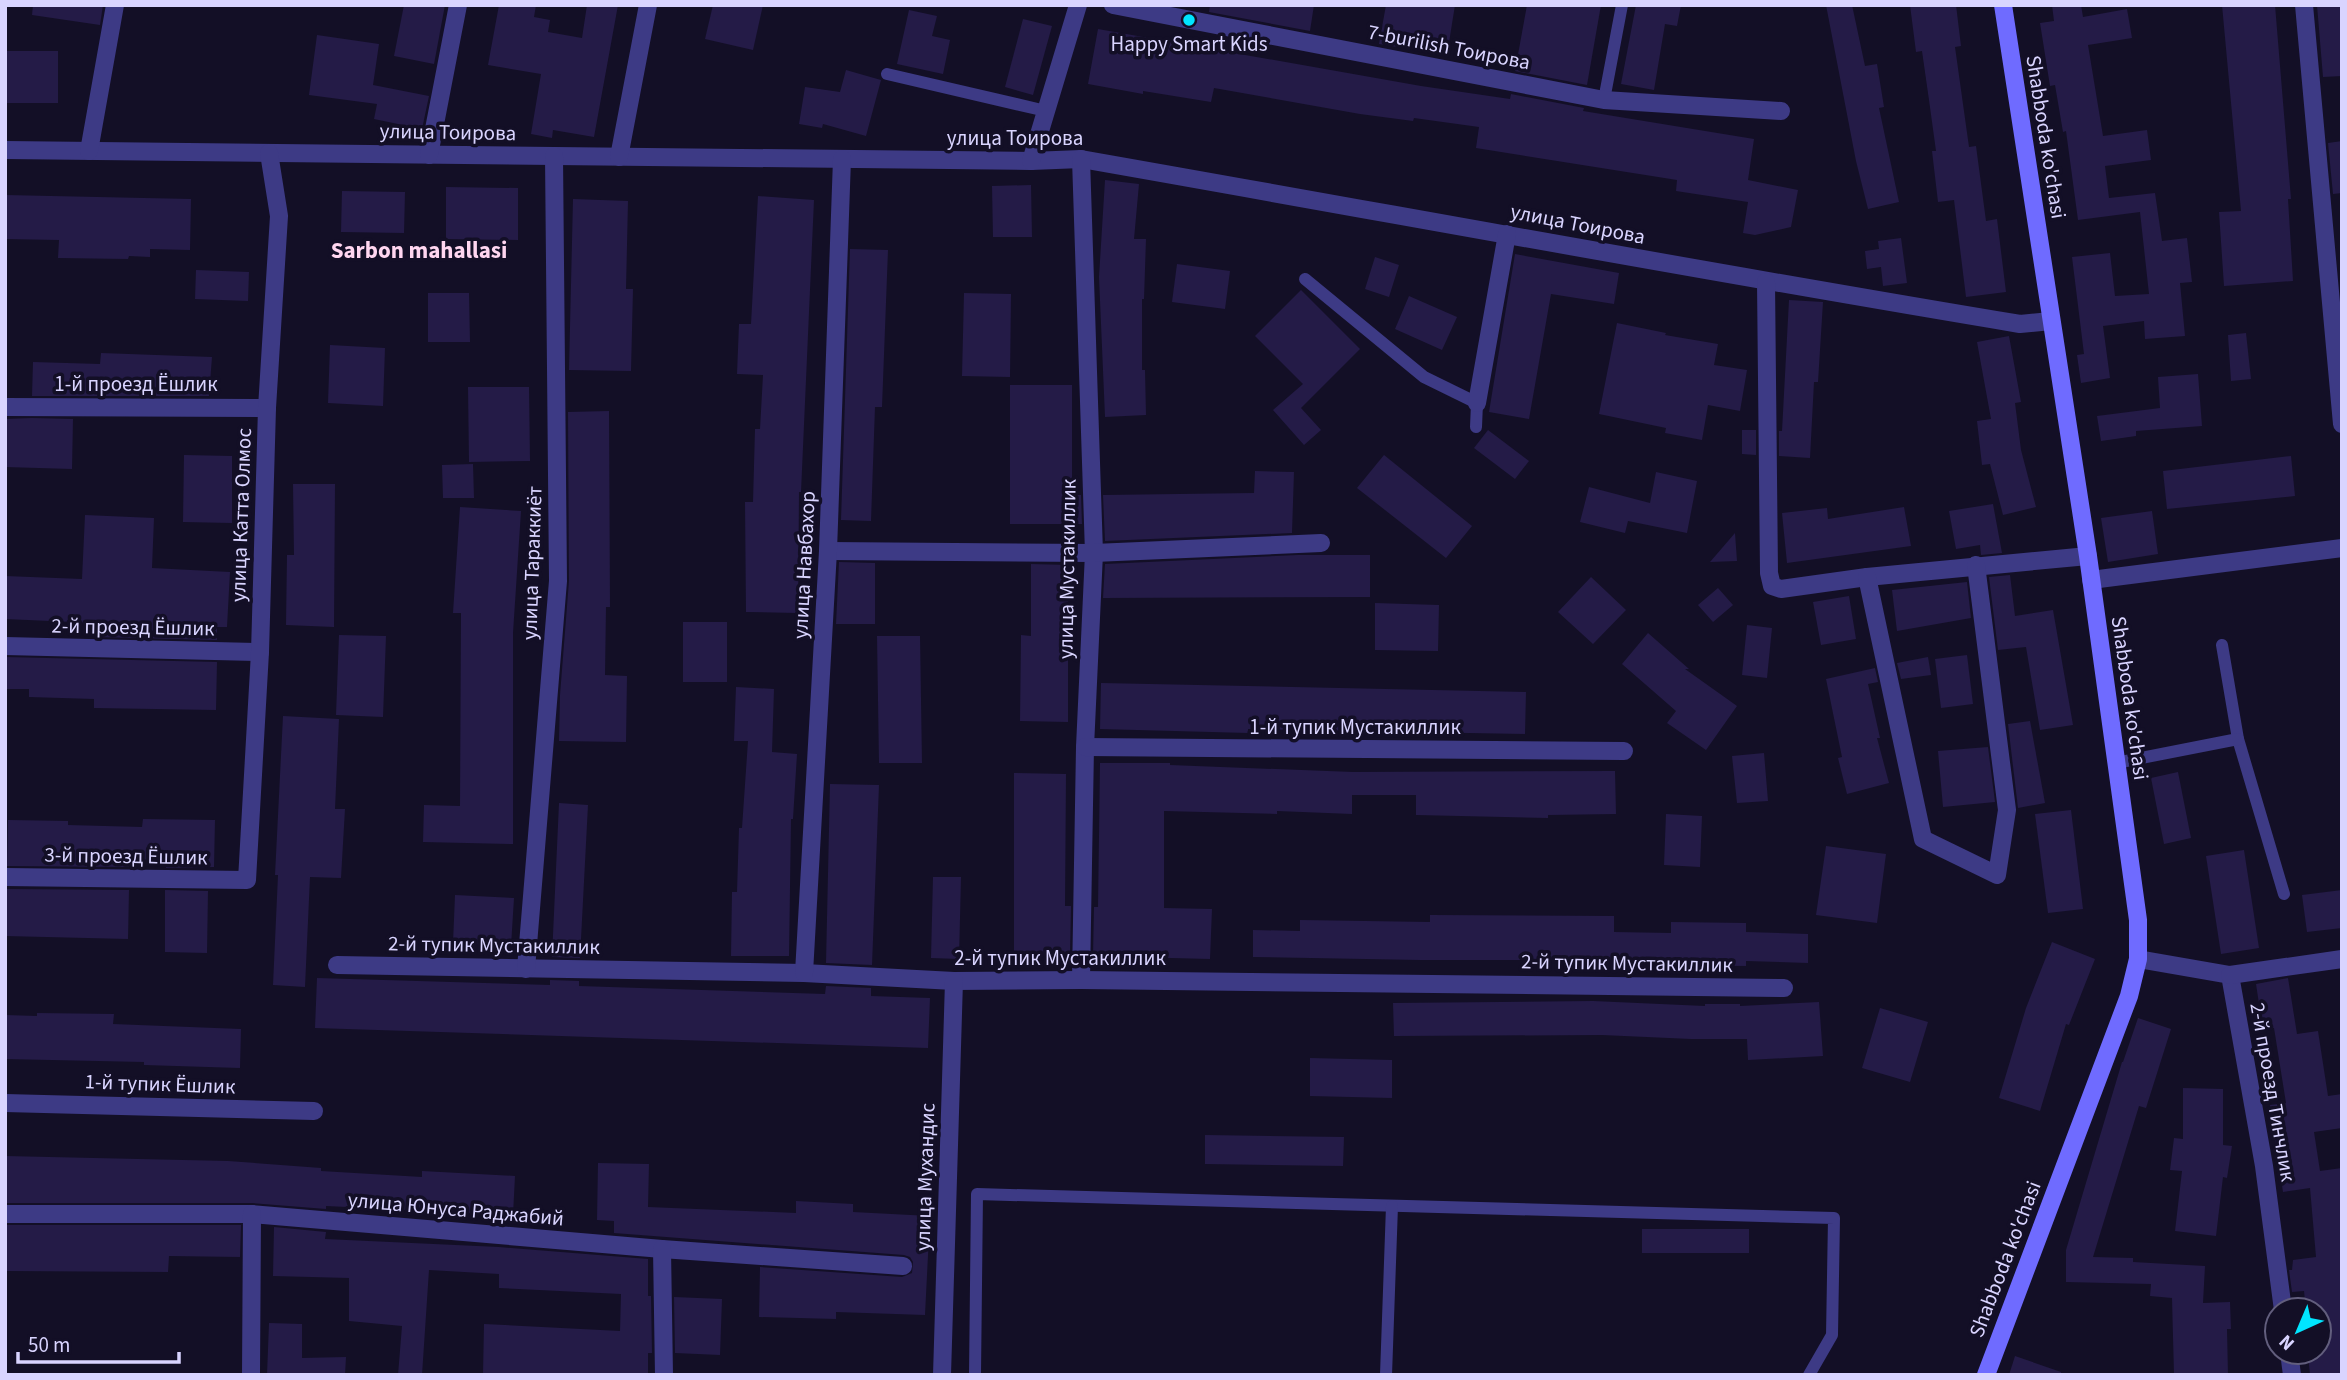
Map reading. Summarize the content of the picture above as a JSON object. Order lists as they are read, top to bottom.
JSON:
{
  "streets": {
    "street": [
      "7-burilish Тоирова",
      "улица Тоирова",
      "Shabboda ko'chasi",
      "1-й проезд Ёшлик",
      "улица Катта Олмос",
      "улица Тараккиёт",
      "улица Навбахор",
      "улица Мустакиллик",
      "2-й проезд Ёшлик",
      "1-й тупик Мустакиллик",
      "3-й проезд Ёшлик",
      "2-й тупик Мустакиллик",
      "1-й тупик Ёшлик",
      "2-й проезд Тинчлик",
      "улица Мухандис",
      "улица Юнуса Раджабий"
    ]
  },
  "crossings": [
    ["улица Тоирова", "Shabboda ko'chasi"],
    ["улица Тоирова", "улица Катта Олмос"],
    ["улица Тоирова", "улица Тараккиёт"],
    ["улица Тоирова", "улица Навбахор"],
    ["улица Тоирова", "улица Мустакиллик"],
    ["1-й проезд Ёшлик", "улица Катта Олмос"],
    ["улица Катта Олмос", "2-й проезд Ёшлик"],
    ["улица Катта Олмос", "3-й проезд Ёшлик"],
    ["улица Тараккиёт", "2-й тупик Мустакиллик"],
    ["улица Навбахор", "2-й тупик Мустакиллик"],
    ["улица Мустакиллик", "1-й тупик Мустакиллик"],
    ["улица Мустакиллик", "2-й тупик Мустакиллик"],
    ["2-й тупик Мустакиллик", "улица Мухандис"]
  ],
  "districts": ["Sarbon mahallasi"],
  "places": ["Happy Smart Kids"],
  "scale_bar": "50 m",
  "north": "bottom left"
}
